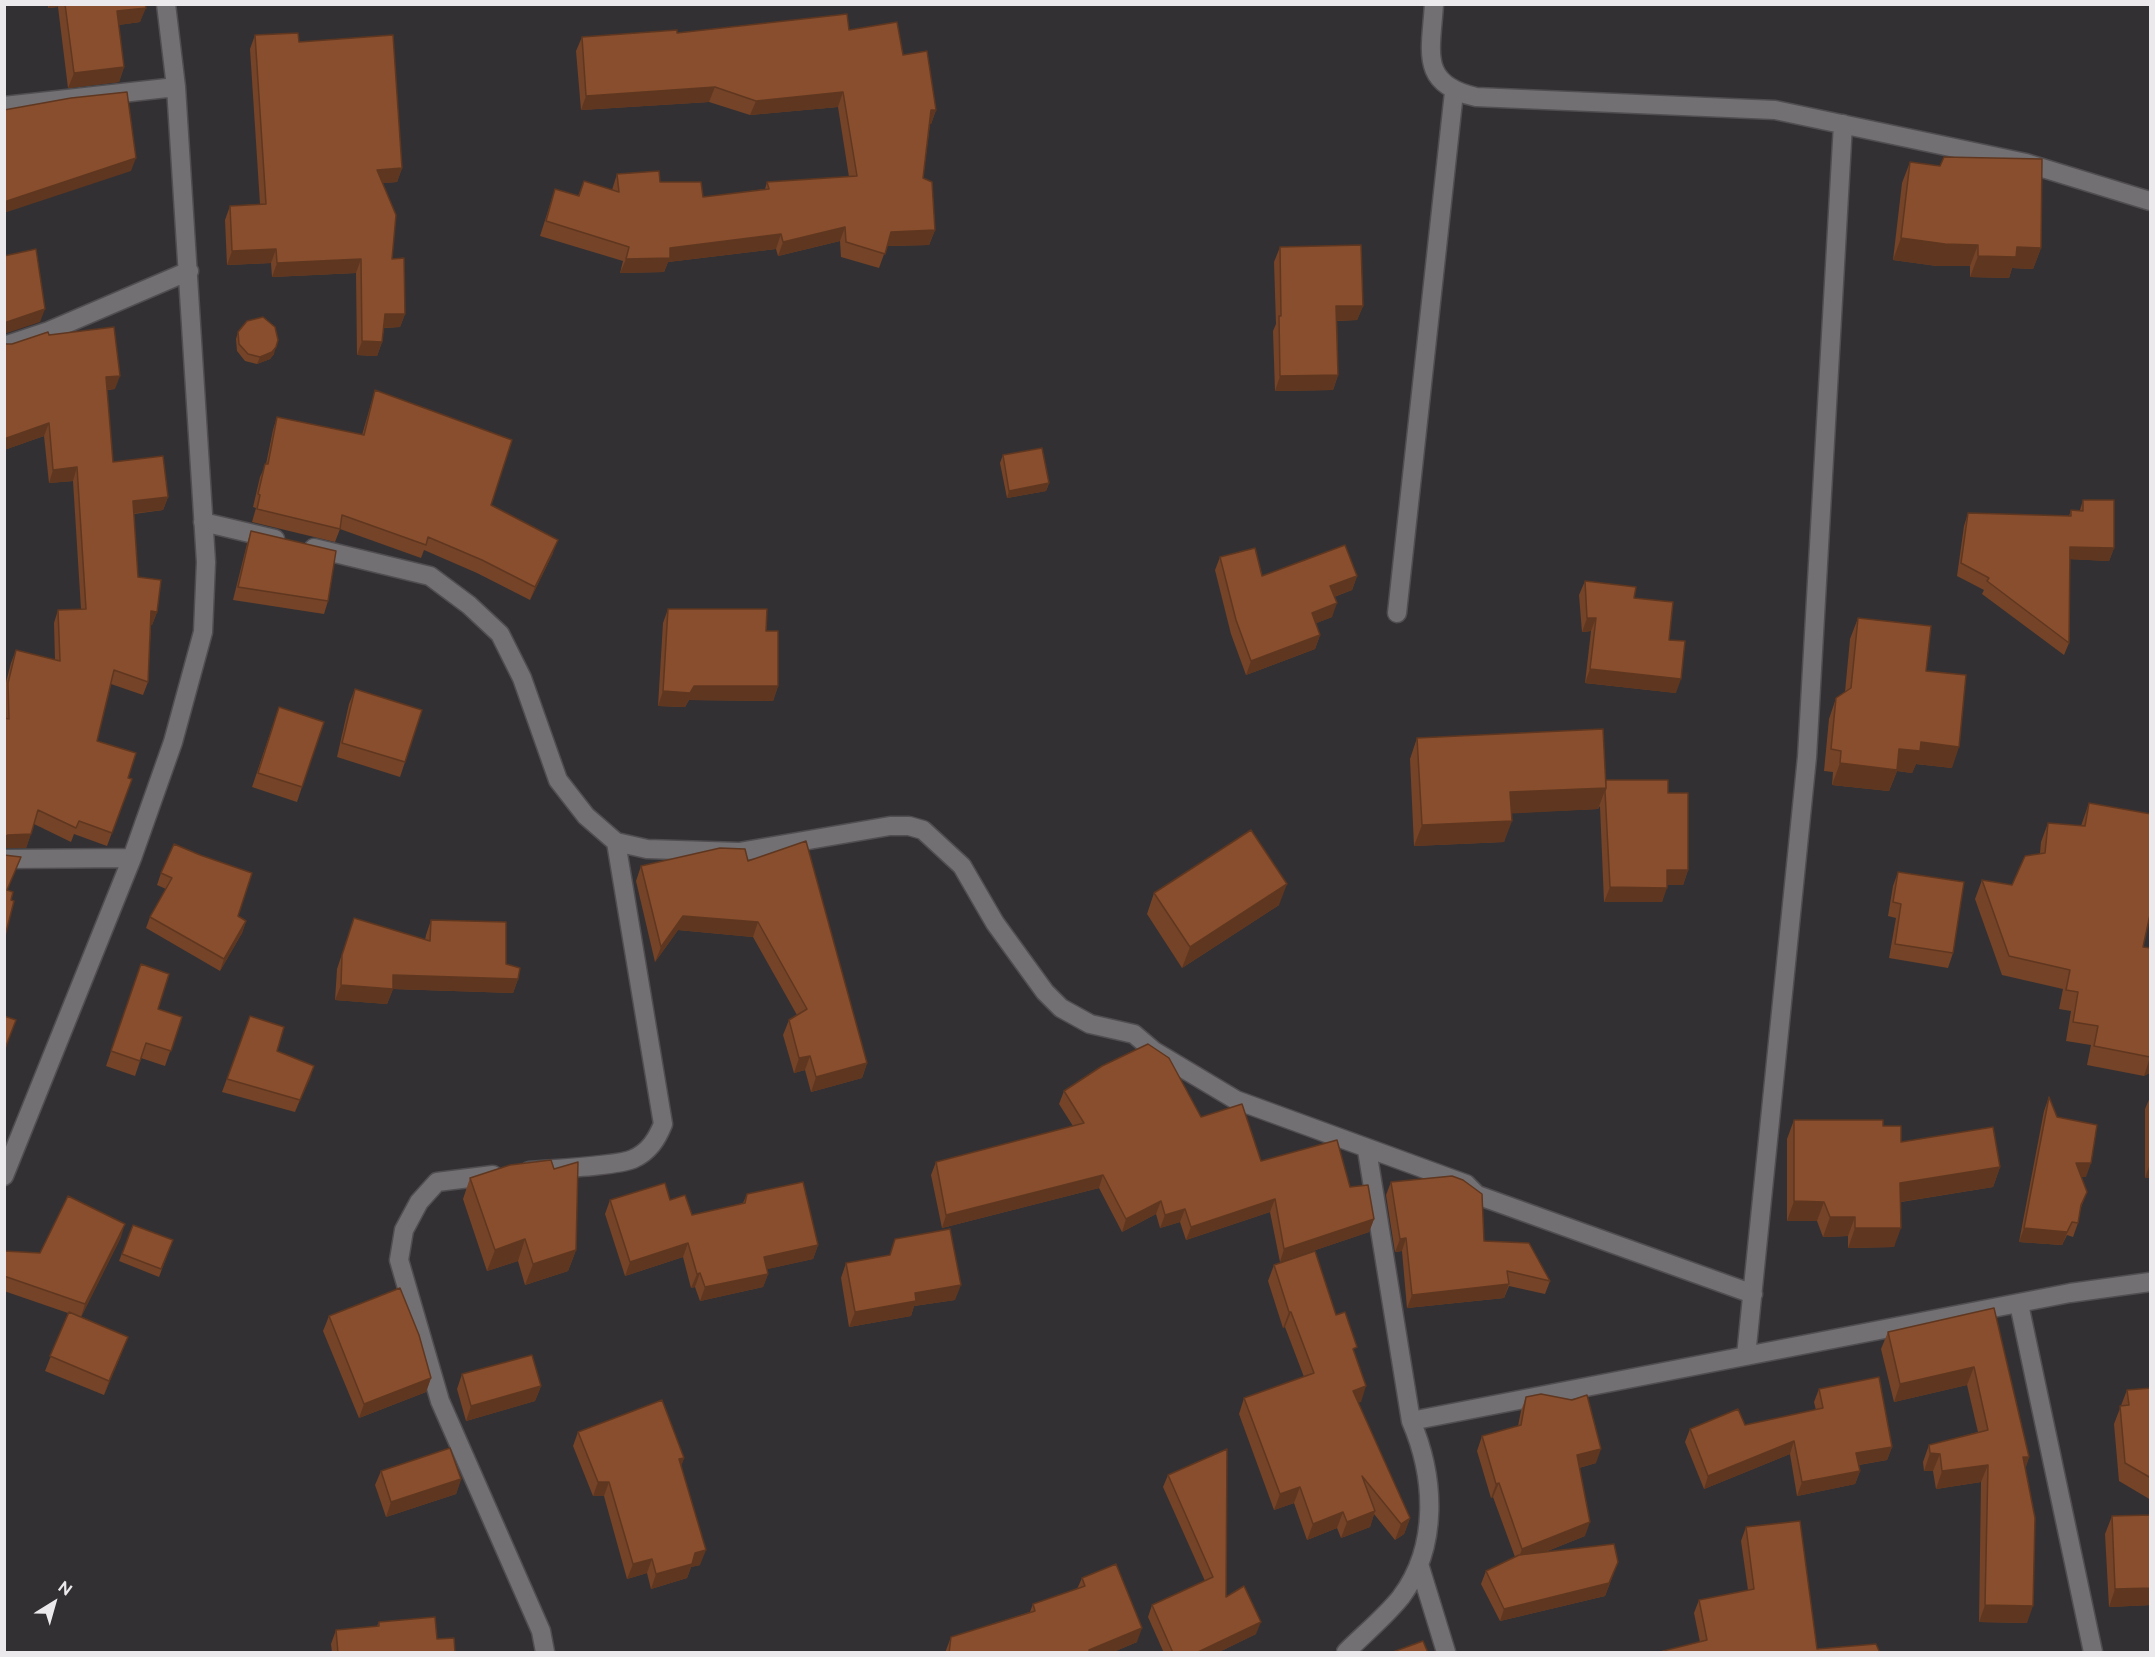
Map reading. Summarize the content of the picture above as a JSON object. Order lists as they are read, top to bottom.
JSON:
{
  "north": "top right"
}
